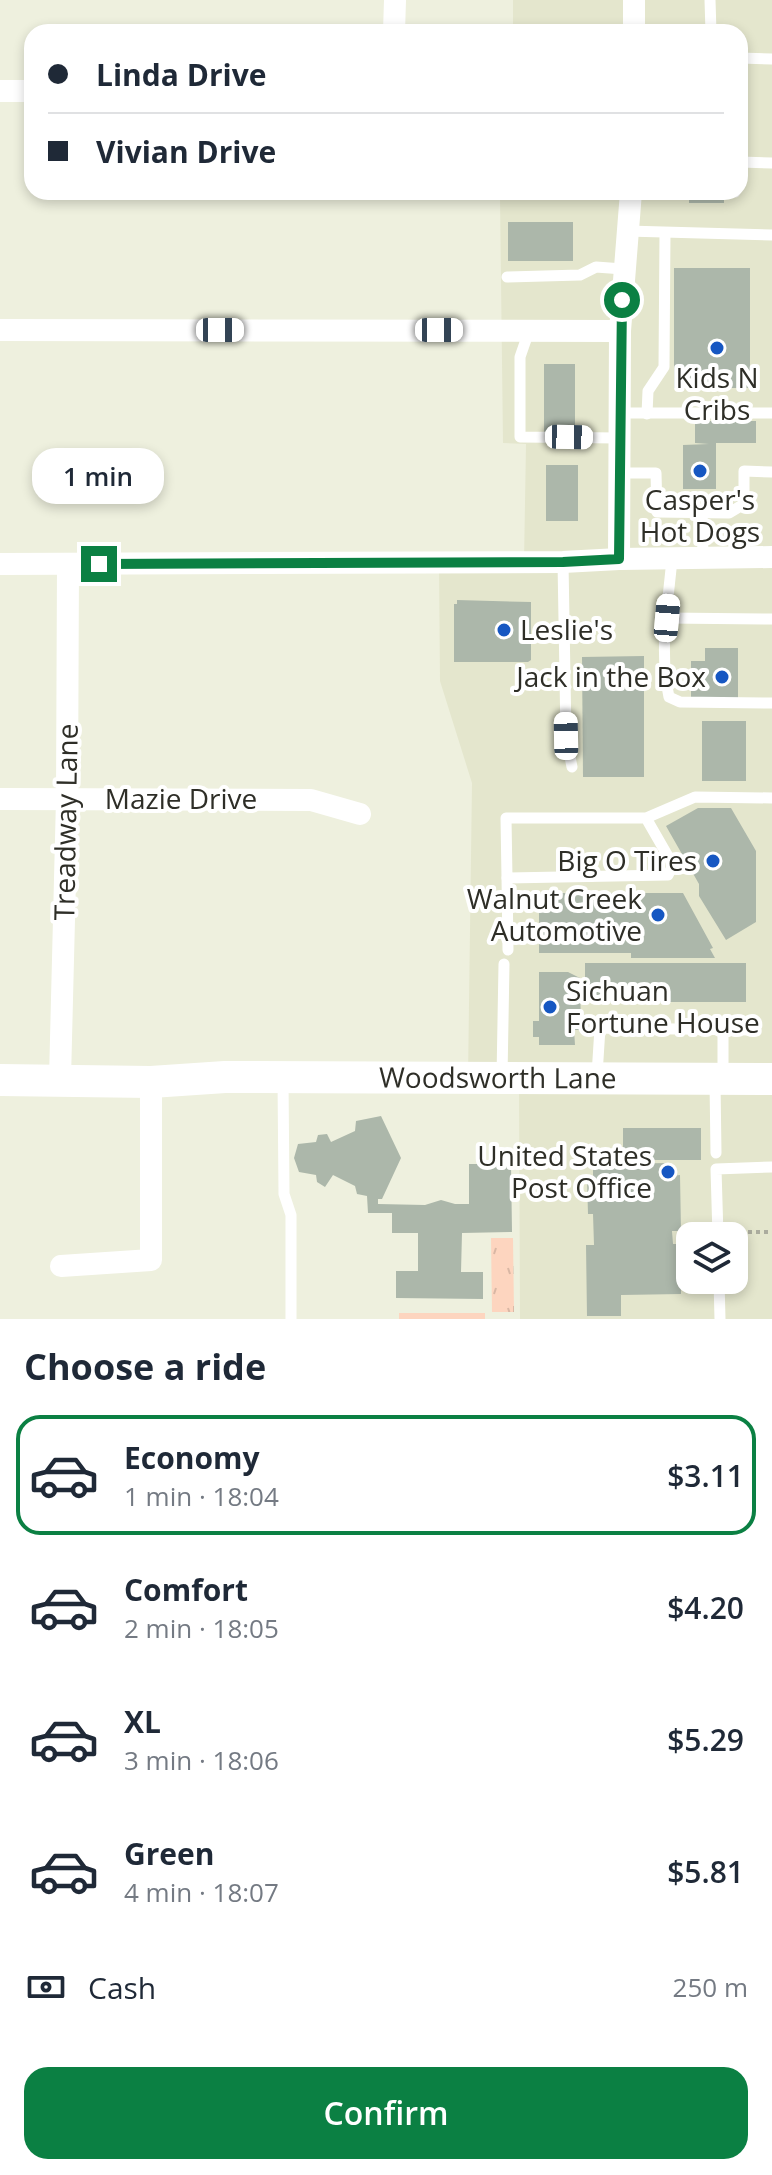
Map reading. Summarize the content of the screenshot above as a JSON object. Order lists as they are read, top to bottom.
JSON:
{
  "streets": {
    "street": ["Mazie Drive", "Treadway Lane", "Woodsworth Lane"]
  },
  "crossings": [
    ["Mazie Drive", "Treadway Lane"],
    ["Treadway Lane", "Woodsworth Lane"]
  ],
  "places": [
    "Kids N Cribs",
    "Casper's Hot Dogs",
    "Leslie's",
    "Jack in the Box",
    "Big O Tires",
    "Walnut Creek Automotive",
    "Sichuan Fortune House",
    "United States Post Office"
  ],
  "page": {
    "banner": ["Linda Drive", "Vivian Drive"],
    "bubble": "1 min",
    "heading": "Choose a ride",
    "list": [
      {
        "name": "Economy",
        "note": "1 min · 18:04",
        "value": "$3.11"
      },
      {
        "name": "Comfort",
        "note": "2 min · 18:05",
        "value": "$4.20"
      },
      {
        "name": "XL",
        "note": "3 min · 18:06",
        "value": "$5.29"
      },
      {
        "name": "Green",
        "note": "4 min · 18:07",
        "value": "$5.81"
      }
    ],
    "pay": ["Cash", "250 m"],
    "buttons": "Confirm"
  }
}
